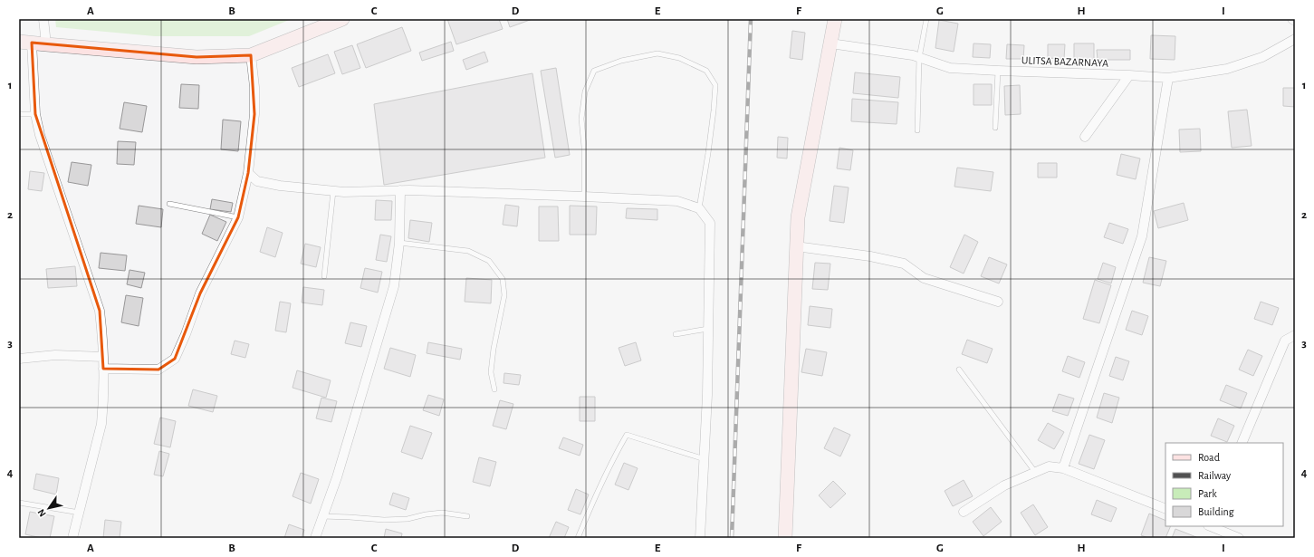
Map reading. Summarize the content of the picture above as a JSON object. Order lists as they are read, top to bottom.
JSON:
{
  "streets": {
    "street": ["ULITSA BAZARNAYA"]
  },
  "legend": [
    "Road",
    "Railway",
    "Park",
    "Building"
  ],
  "north": "bottom left",
  "grid": {
    "columns": [
      "A",
      "B",
      "C",
      "D",
      "E",
      "F",
      "G",
      "H",
      "I"
    ],
    "rows": [
      "1",
      "2",
      "3",
      "4"
    ]
  }
}
